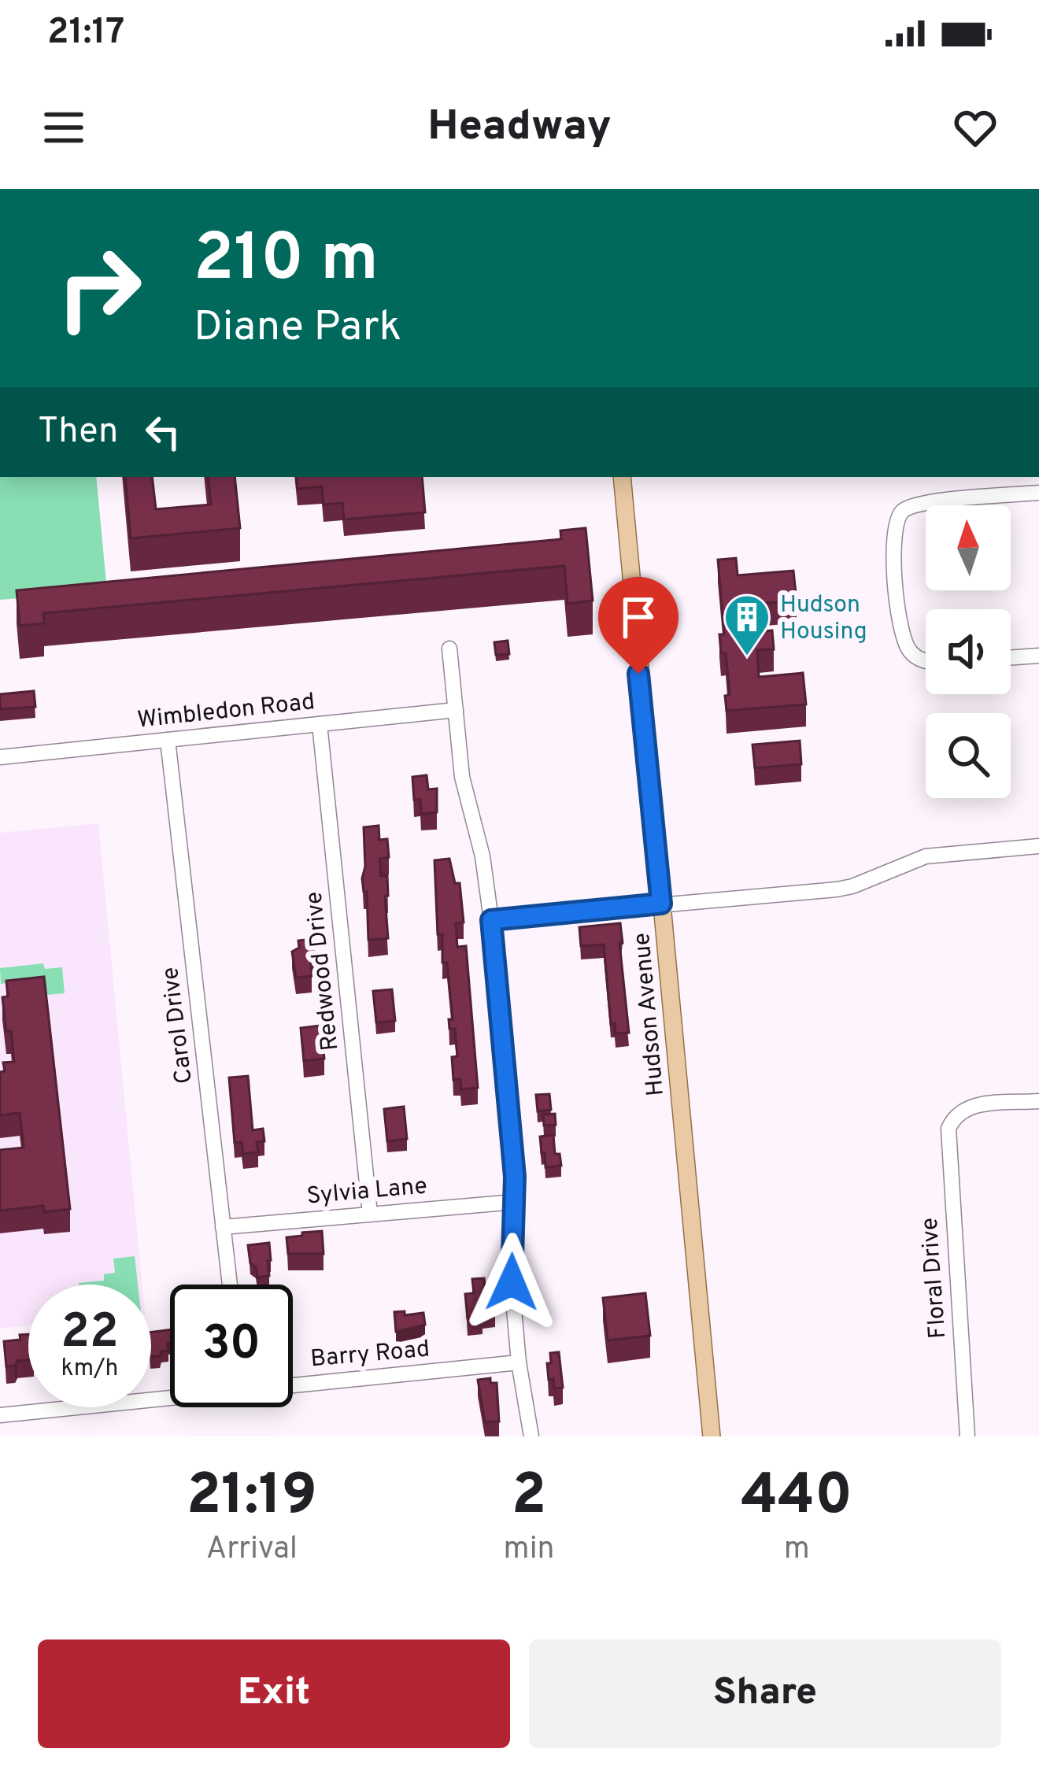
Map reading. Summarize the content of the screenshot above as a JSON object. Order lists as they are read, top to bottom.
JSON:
{
  "streets": {
    "main road": ["Hudson Avenue"],
    "street": [
      "Wimbledon Road",
      "Redwood Drive",
      "Carol Drive",
      "Sylvia Lane",
      "Floral Drive",
      "Barry Road"
    ]
  },
  "crossings": [
    ["Wimbledon Road", "Redwood Drive"],
    ["Wimbledon Road", "Carol Drive"],
    ["Redwood Drive", "Sylvia Lane"],
    ["Carol Drive", "Sylvia Lane"]
  ],
  "places": {
    "building": ["Hudson Housing"]
  },
  "north": "top",
  "page": {
    "status": "21:17",
    "header": "Headway",
    "turn": ["210 m", "Diane Park"],
    "then": "Then",
    "speed": "22 km/h",
    "limit": "30",
    "eta": [
      "21:19",
      "Arrival",
      "2",
      "min",
      "440",
      "m"
    ],
    "buttons": ["Exit", "Share"]
  }
}
